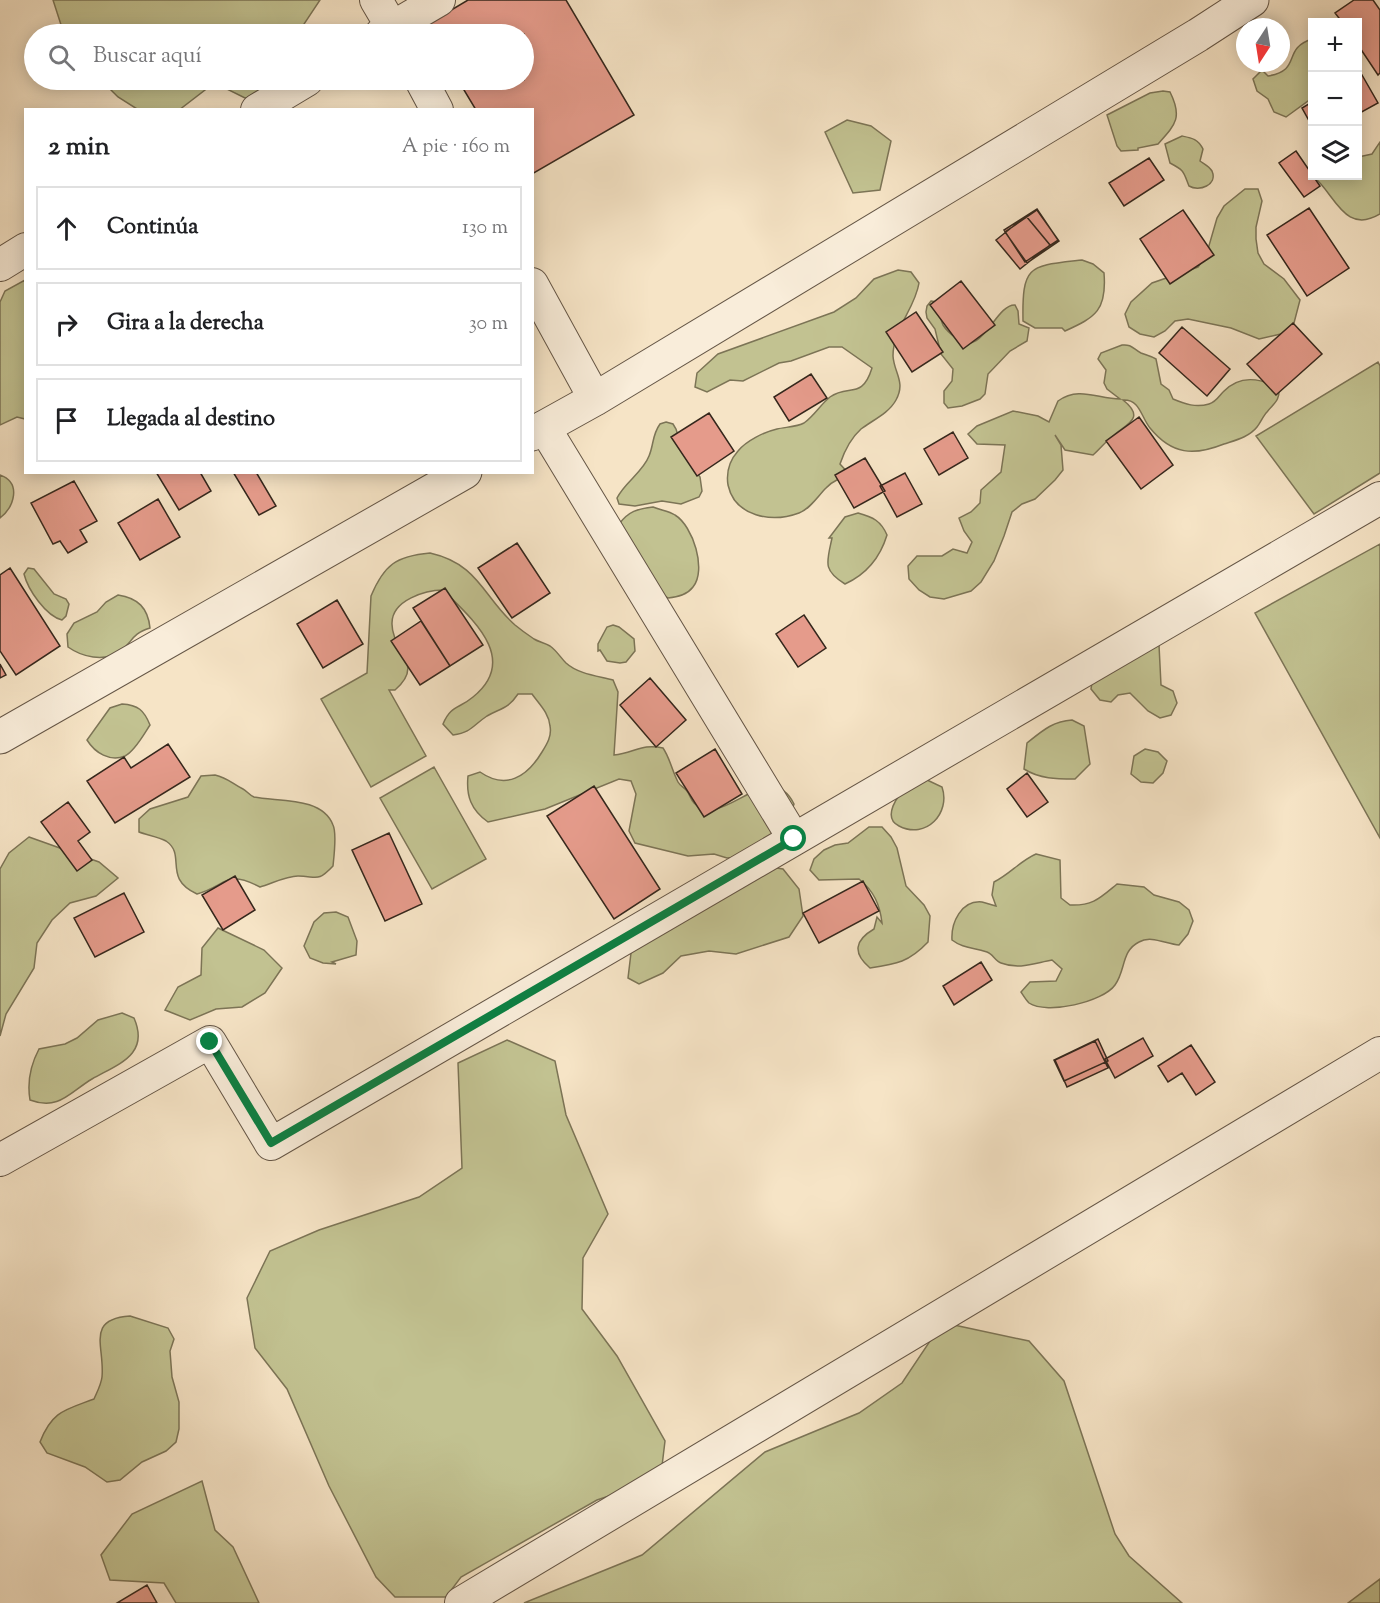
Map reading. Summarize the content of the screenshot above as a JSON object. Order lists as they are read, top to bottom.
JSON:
{
  "north": "bottom",
  "page": {
    "map_buttons": ["+", "−"],
    "search": "Buscar aquí",
    "heading": ["2 min", "A pie · 160 m"],
    "list": [
      ["Continúa", "130 m"],
      ["Gira a la derecha", "30 m"],
      "Llegada al destino"
    ]
  }
}
